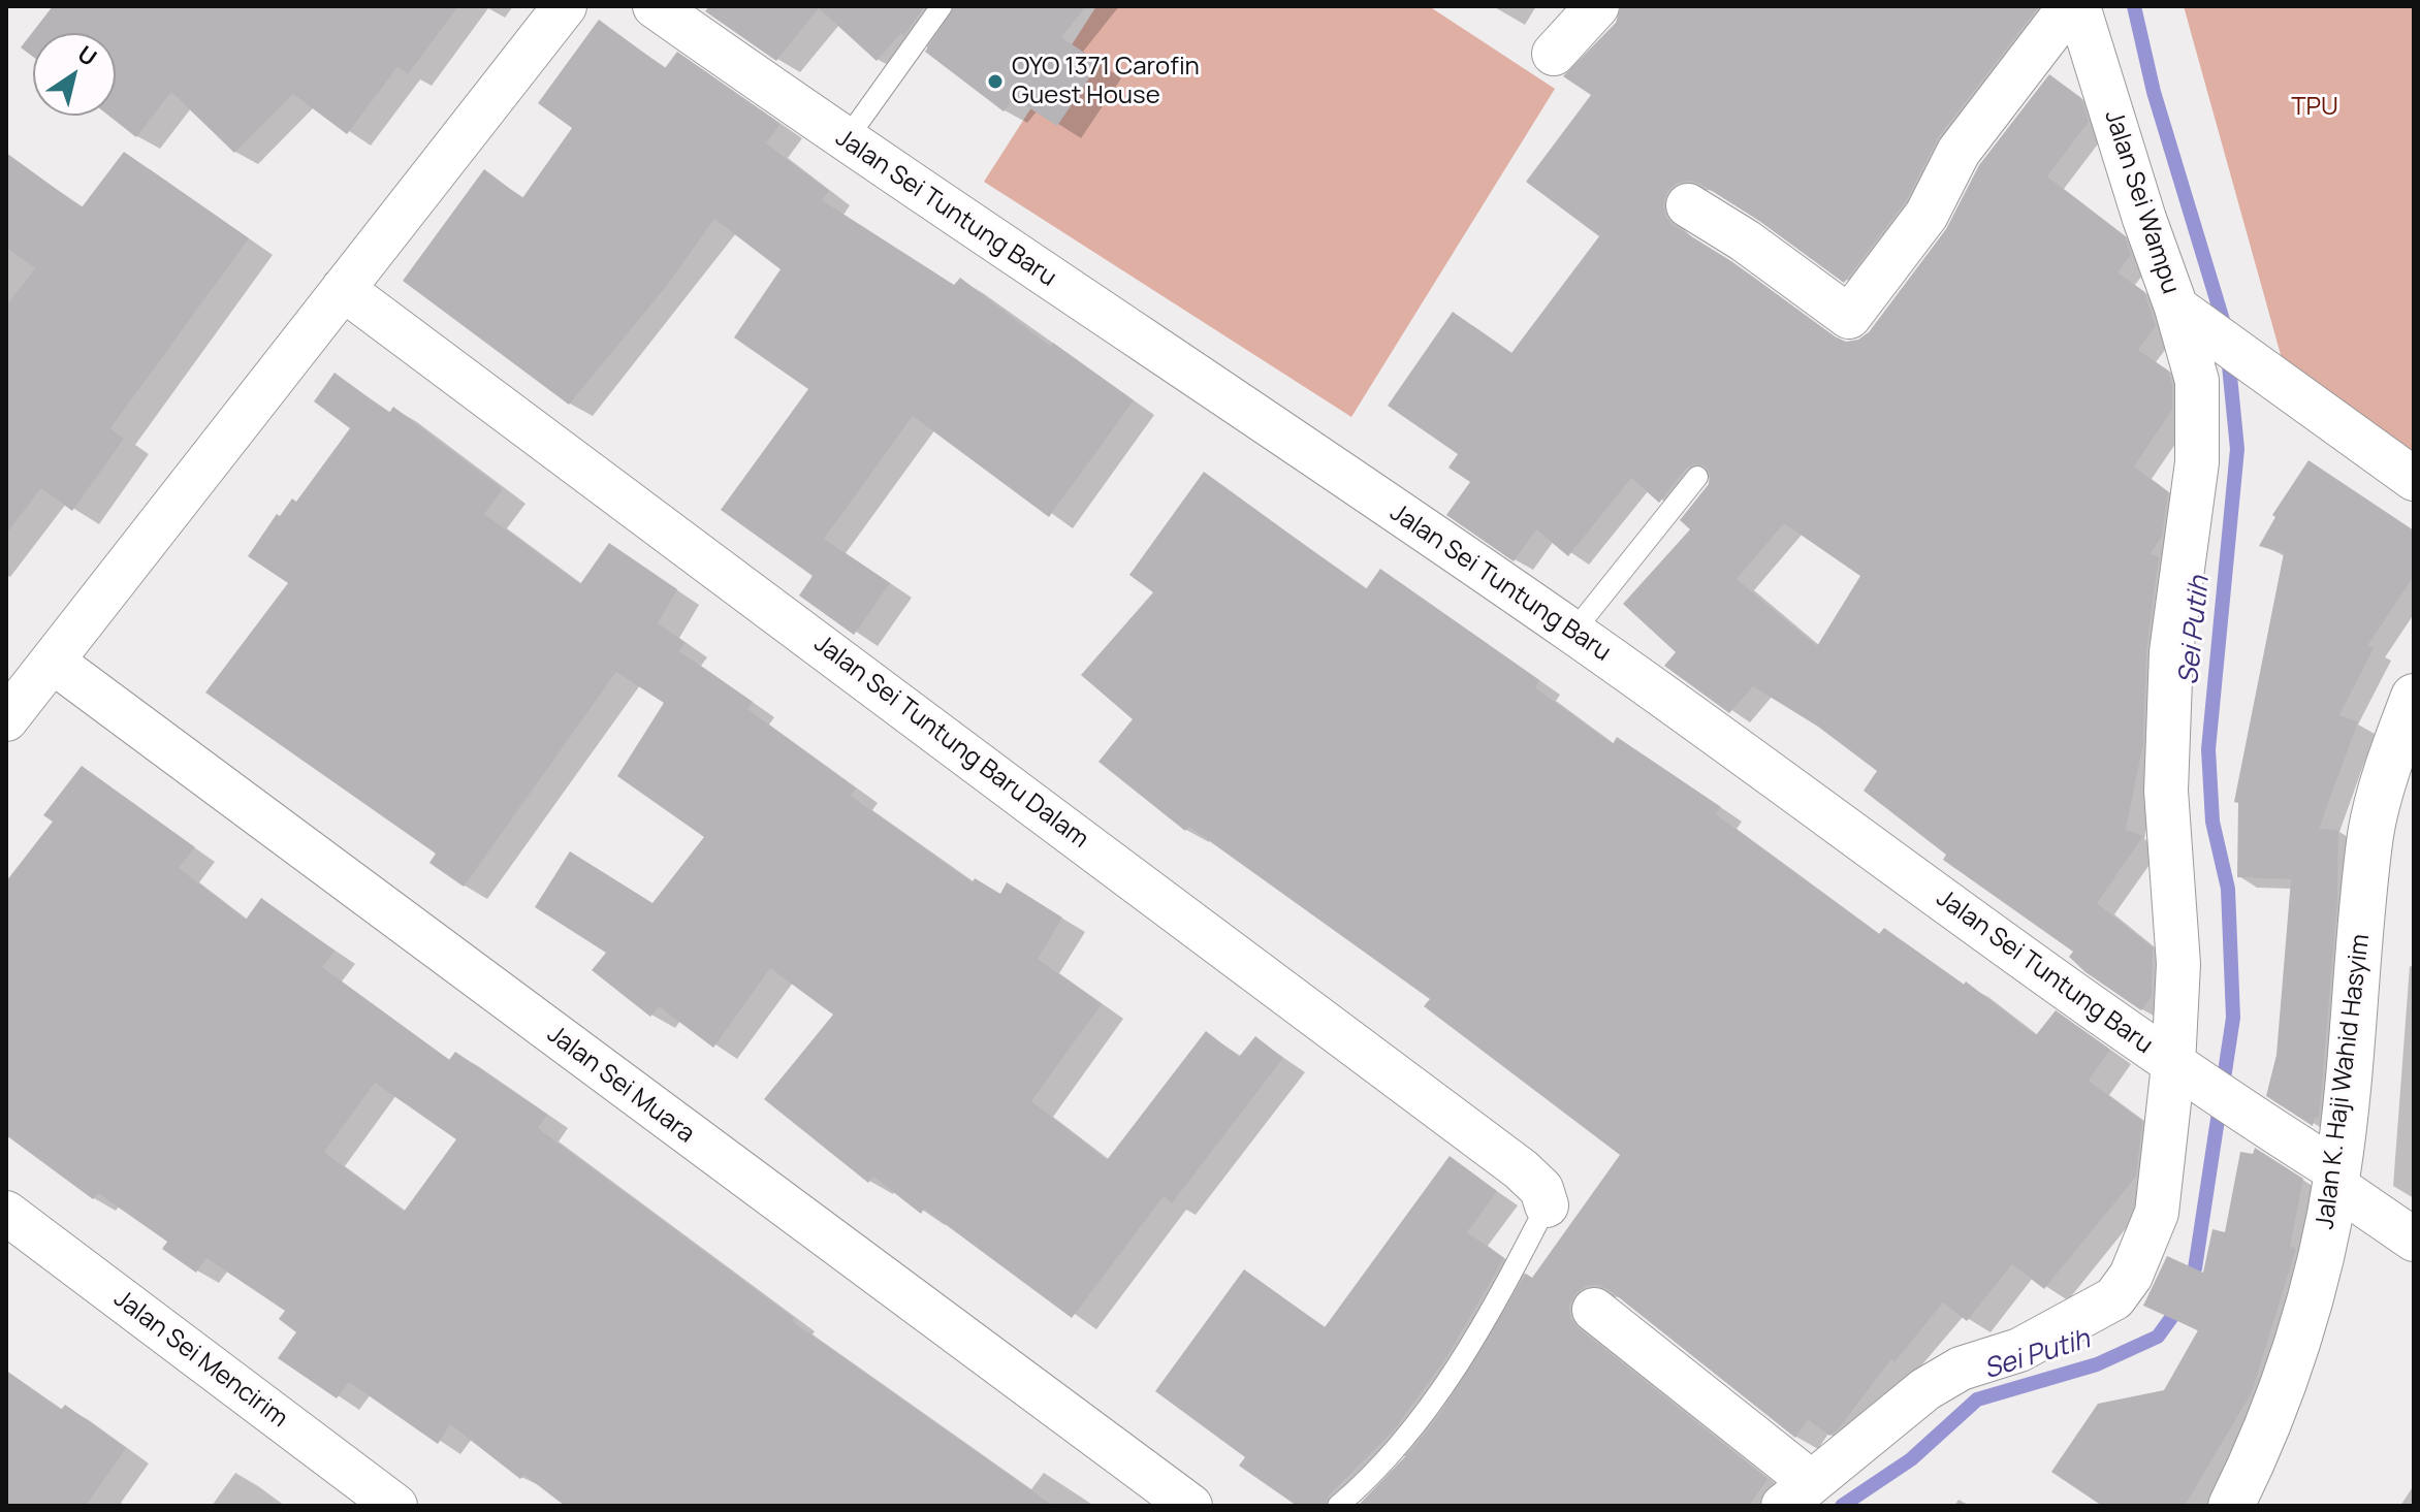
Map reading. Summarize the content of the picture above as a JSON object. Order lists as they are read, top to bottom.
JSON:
{
  "streets": {
    "street": [
      "Jalan Sei Wampu",
      "Jalan Sei Tuntung Baru",
      "Jalan Sei Tuntung Baru Dalam",
      "Jalan K. Haji Wahid Hasyim",
      "Jalan Sei Muara",
      "Jalan Sei Mencirim"
    ]
  },
  "crossings": [
    ["Jalan Sei Wampu", "Jalan Sei Tuntung Baru"],
    ["Jalan Sei Tuntung Baru", "Jalan K. Haji Wahid Hasyim"]
  ],
  "water": ["Sei Putih"],
  "parks": ["TPU"],
  "places": ["OYO 1371 Carofin Guest House"],
  "north": "top right"
}
